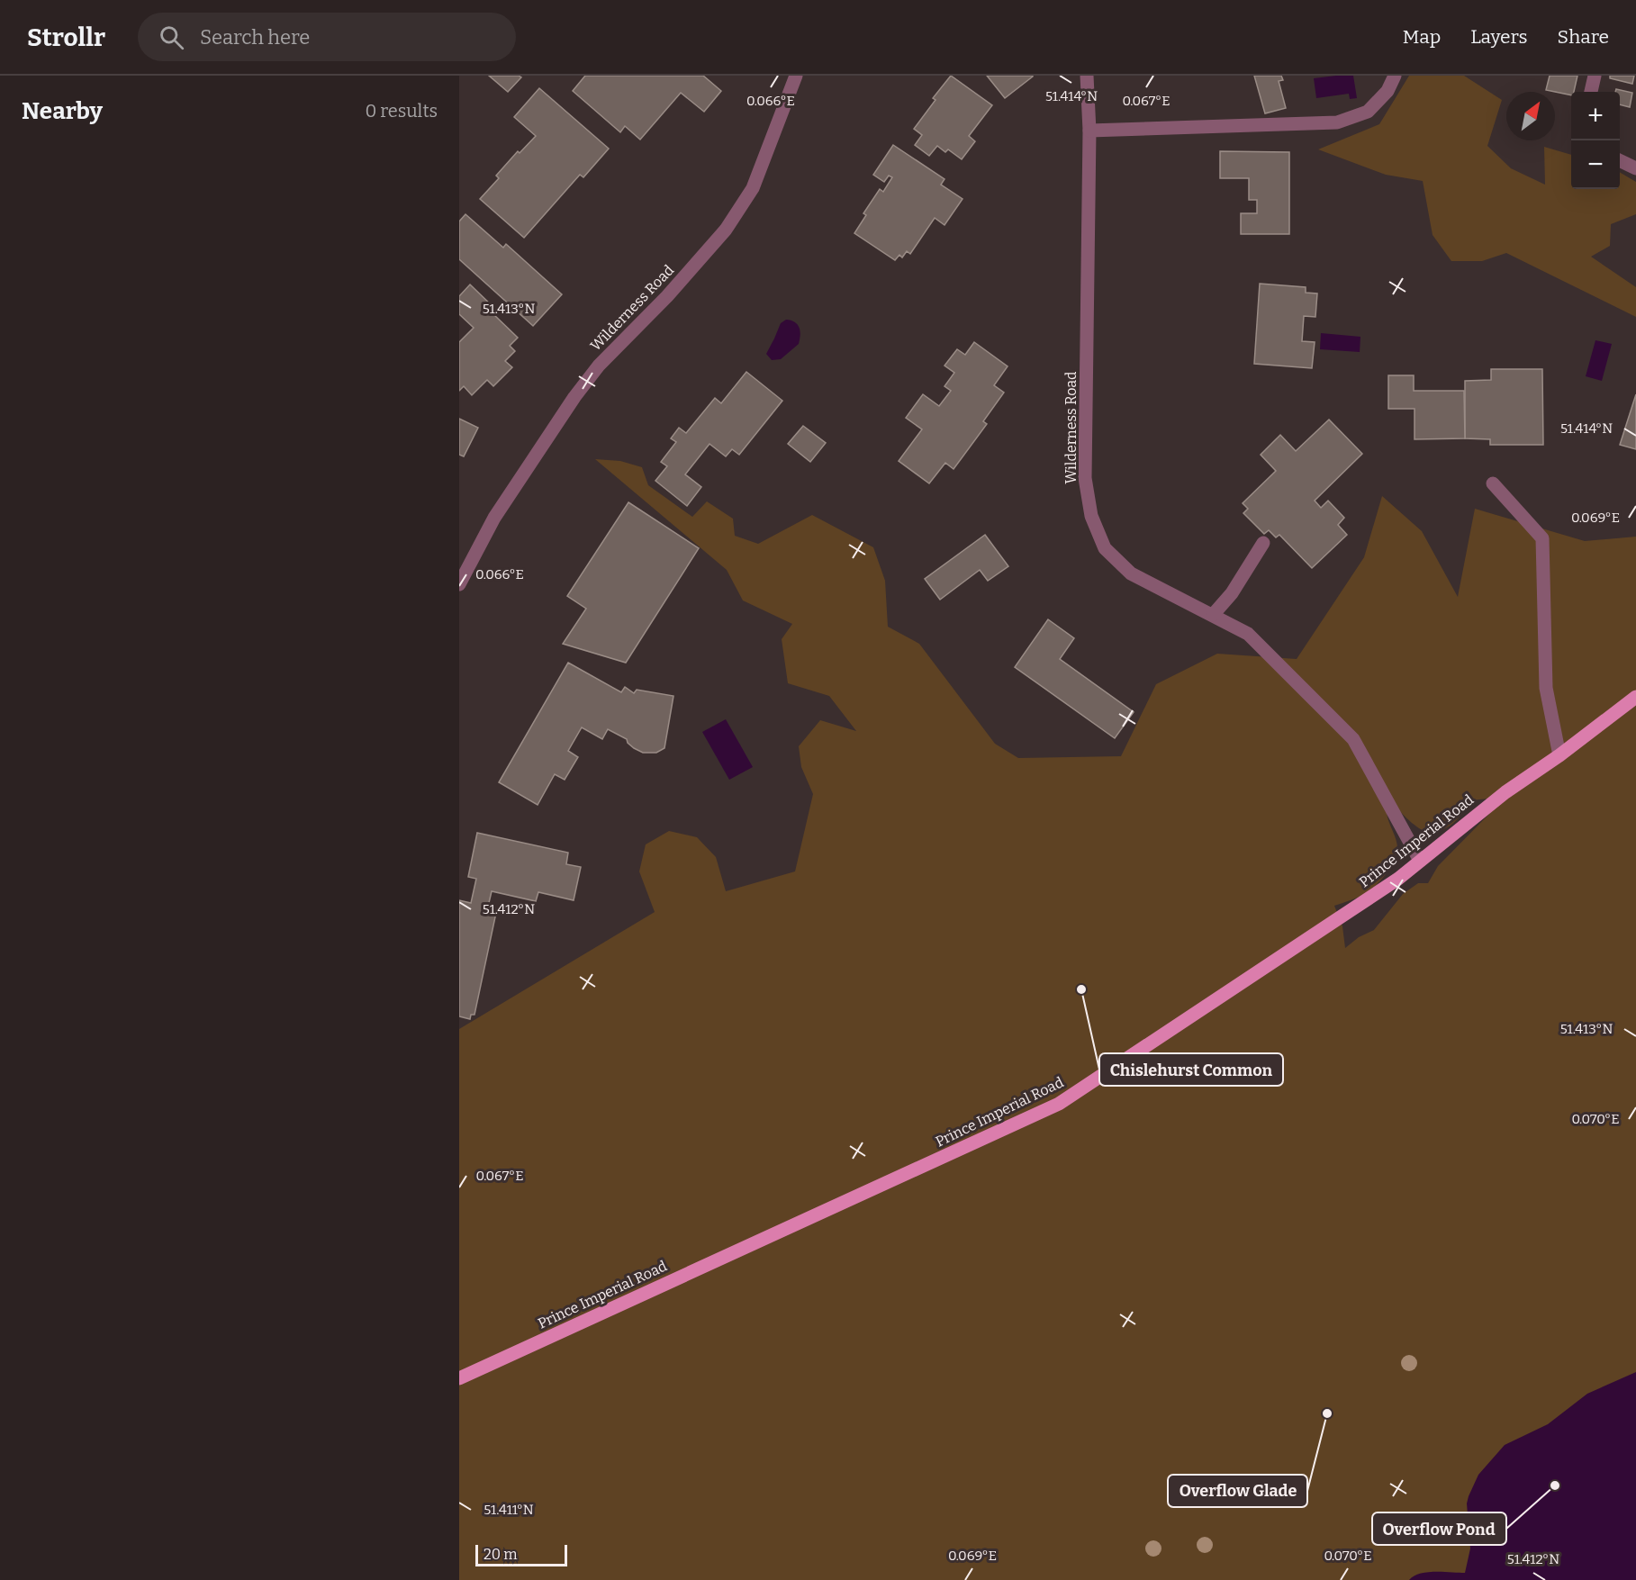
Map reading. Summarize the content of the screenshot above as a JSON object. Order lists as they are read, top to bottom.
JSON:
{
  "streets": {
    "main road": ["Prince Imperial Road"],
    "street": ["Wilderness Road"]
  },
  "crossings": [
    ["Wilderness Road", "Prince Imperial Road"]
  ],
  "places": ["Chislehurst Common", "Overflow Glade", "Overflow Pond"],
  "scale_bar": "20 m",
  "north": "top right",
  "page": {
    "header": "Strollr",
    "search": "Search here",
    "nav": ["Map", "Layers", "Share"],
    "heading": ["Nearby", "0 results"],
    "map_buttons": ["+", "−"],
    "scale": "20 m"
  },
  "coordinates": [
    "51.414°N",
    "0.066°E",
    "0.067°E",
    "51.413°N",
    "0.069°E",
    "51.412°N",
    "0.070°E",
    "51.411°N"
  ]
}
